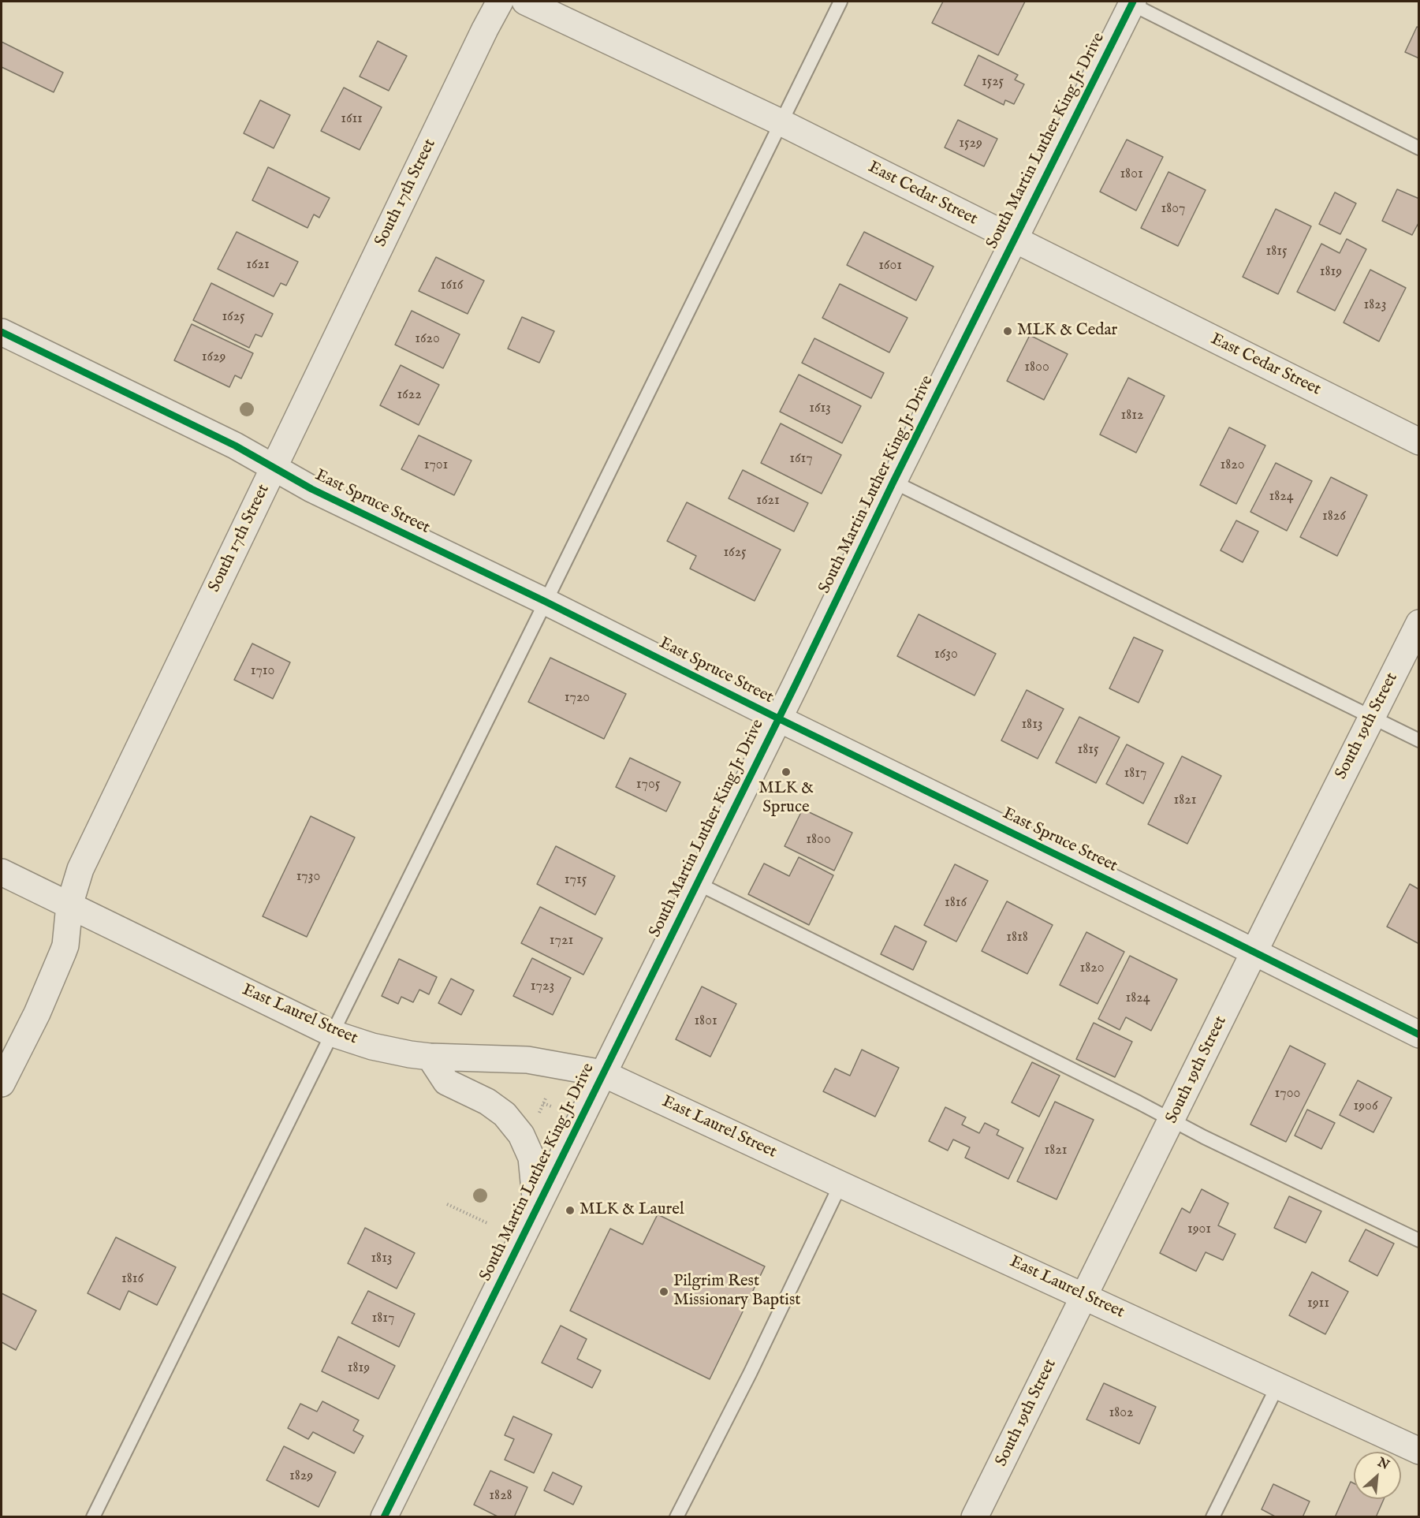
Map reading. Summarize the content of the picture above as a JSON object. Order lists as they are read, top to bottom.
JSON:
{
  "streets": {
    "street": [
      "South Martin Luther King Jr Drive",
      "South 17th Street",
      "East Cedar Street",
      "East Spruce Street",
      "South 19th Street",
      "East Laurel Street"
    ]
  },
  "crossings": [
    ["South Martin Luther King Jr Drive", "East Cedar Street"],
    ["South Martin Luther King Jr Drive", "East Spruce Street"],
    ["South Martin Luther King Jr Drive", "East Laurel Street"],
    ["South 17th Street", "East Spruce Street"],
    ["South 17th Street", "East Laurel Street"],
    ["East Spruce Street", "South 19th Street"],
    ["South 19th Street", "East Laurel Street"]
  ],
  "places": [
    "MLK & Cedar",
    "MLK & Spruce",
    "MLK & Laurel",
    "Pilgrim Rest Missionary Baptist"
  ],
  "house_numbers": [
    "1525",
    "1611",
    "1529",
    "1801",
    "1807",
    "1815",
    "1621",
    "1601",
    "1819",
    "1616",
    "1823",
    "1625",
    "1620",
    "1629",
    "1800",
    "1622",
    "1613",
    "1812",
    "1617",
    "1701",
    "1820",
    "1824",
    "1621",
    "1826",
    "1625",
    "1630",
    "1710",
    "1720",
    "1813",
    "1815",
    "1817",
    "1705",
    "1821",
    "1800",
    "1730",
    "1715",
    "1816",
    "1818",
    "1721",
    "1820",
    "1723",
    "1824",
    "1801",
    "1700",
    "1906",
    "1821",
    "1901",
    "1813",
    "1816",
    "1911",
    "1817",
    "1819",
    "1802",
    "1829",
    "1828"
  ],
  "north": "top right"
}
